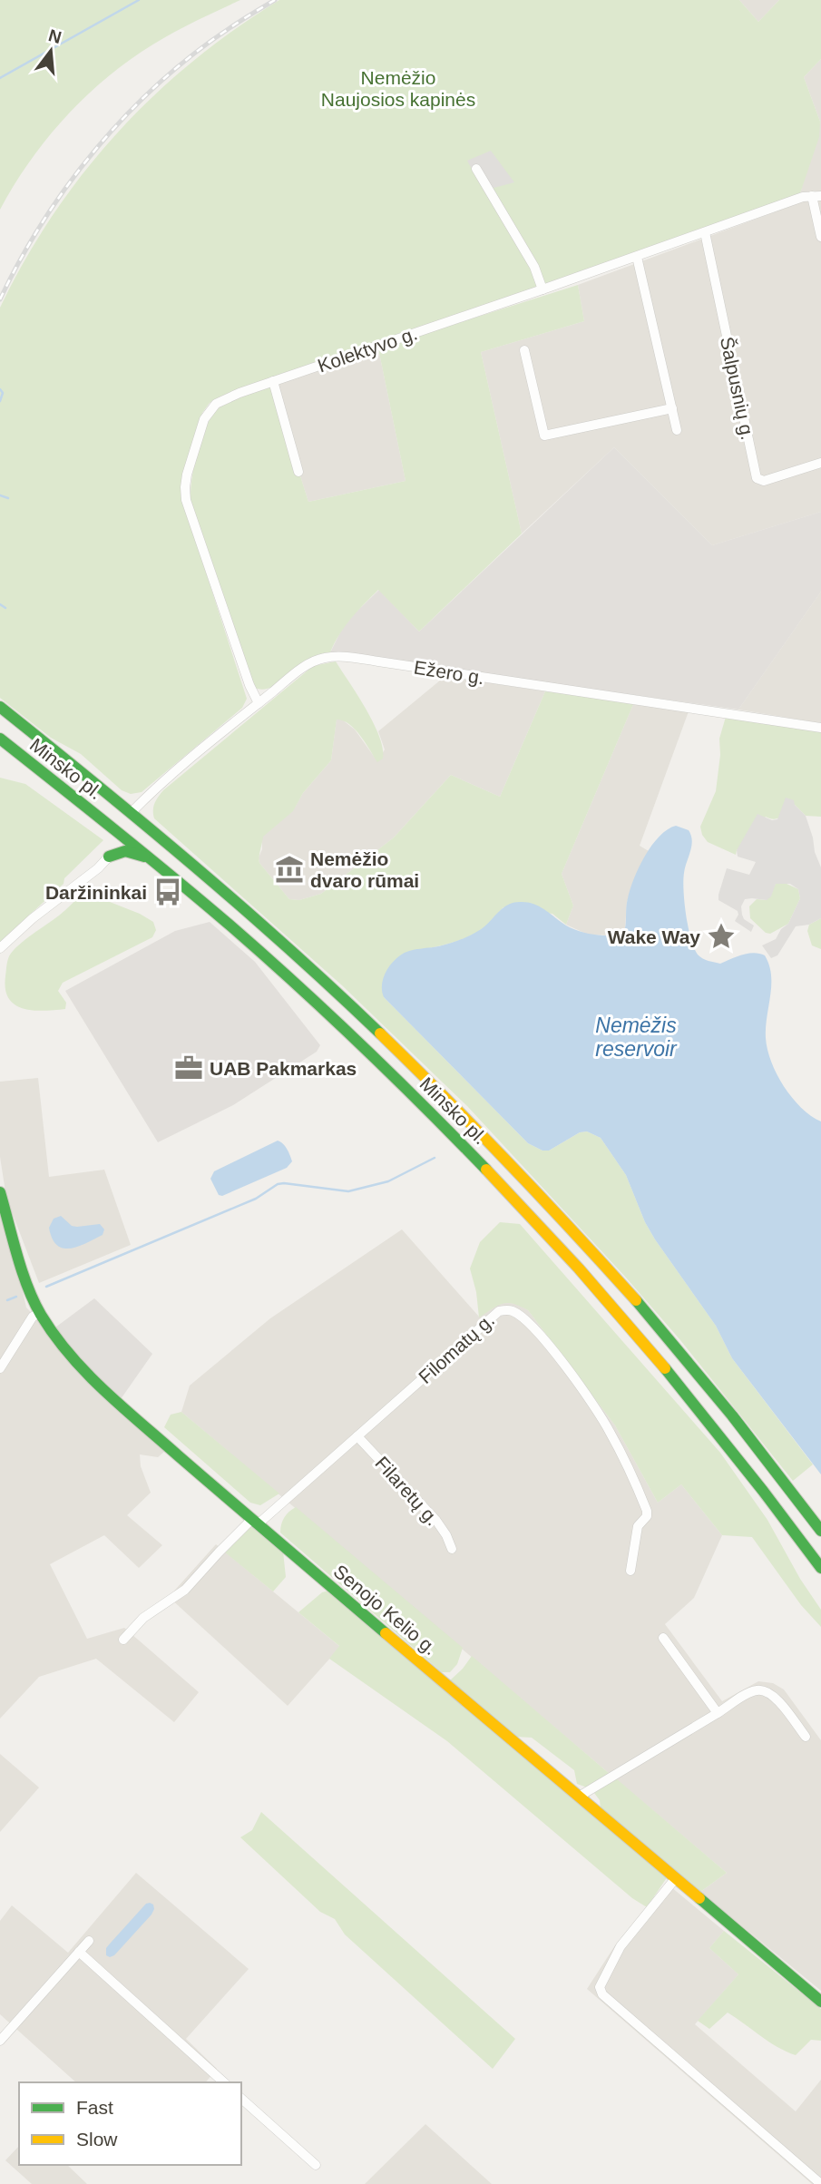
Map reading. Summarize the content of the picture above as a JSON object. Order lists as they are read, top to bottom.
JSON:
{
  "streets": {
    "main road": ["Minsko pl.", "Senojo Kelio g."],
    "street": [
      "Kolektyvo g.",
      "Šalpusnių g.",
      "Ežero g.",
      "Filomatų g.",
      "Filaretų g."
    ]
  },
  "crossings": [
    ["Kolektyvo g.", "Šalpusnių g."],
    ["Kolektyvo g.", "Ežero g."],
    ["Ežero g.", "Minsko pl."],
    ["Filomatų g.", "Filaretų g."],
    ["Filomatų g.", "Senojo Kelio g."]
  ],
  "water": ["Nemėžis reservoir"],
  "parks": ["Nemėžio Naujosios kapinės"],
  "places": {
    "museum": ["Nemėžio dvaro rūmai"],
    "bus stop": ["Daržininkai"],
    "place": ["Wake Way"],
    "office": ["UAB Pakmarkas"]
  },
  "legend": ["Fast", "Slow"],
  "north": "top"
}
